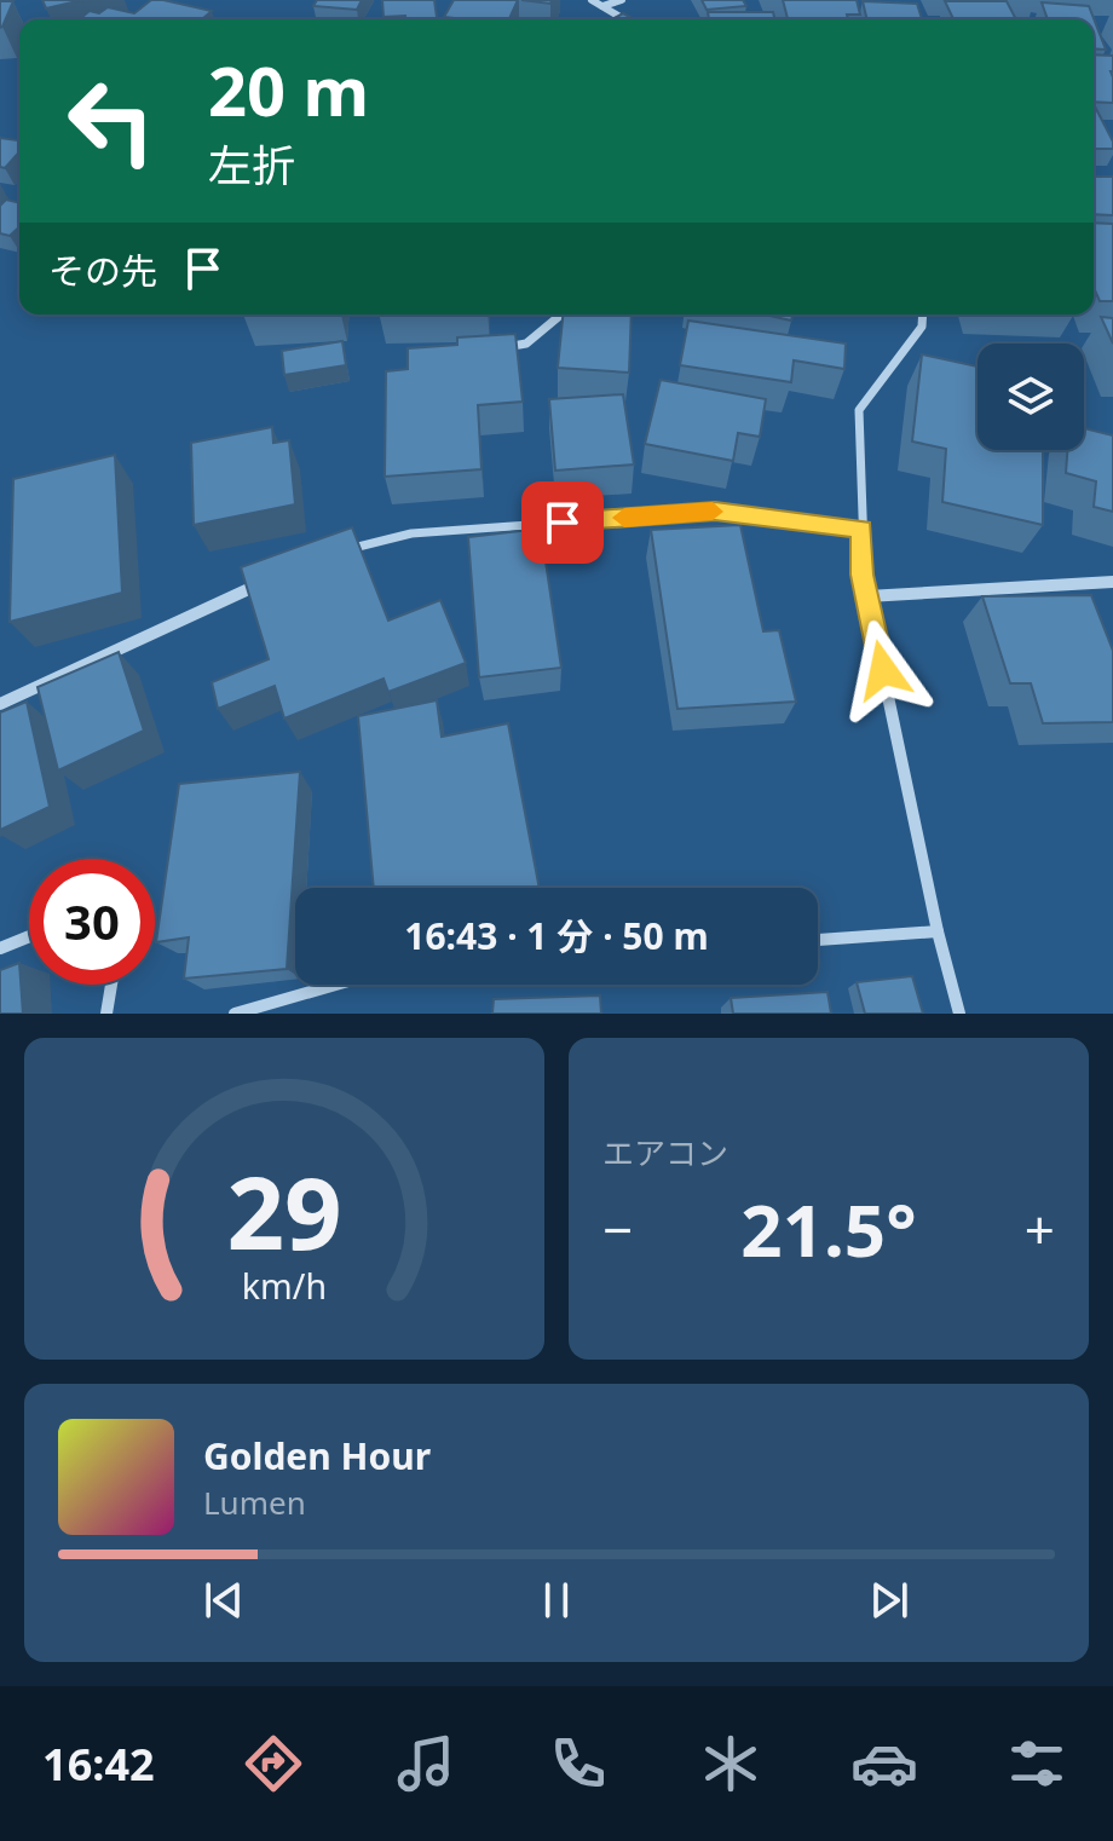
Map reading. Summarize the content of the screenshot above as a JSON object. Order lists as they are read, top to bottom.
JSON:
{
  "page": {
    "turn": ["20 m", "左折"],
    "then": "その先",
    "limit": "30",
    "trip": "16:43 · 1 分 · 50 m",
    "tile": "エアコン",
    "heat": ["−", "21.5°", "+"],
    "song": ["Golden Hour", "Lumen"],
    "tabs": "16:42",
    "gauge": ["29", "km/h"]
  }
}
